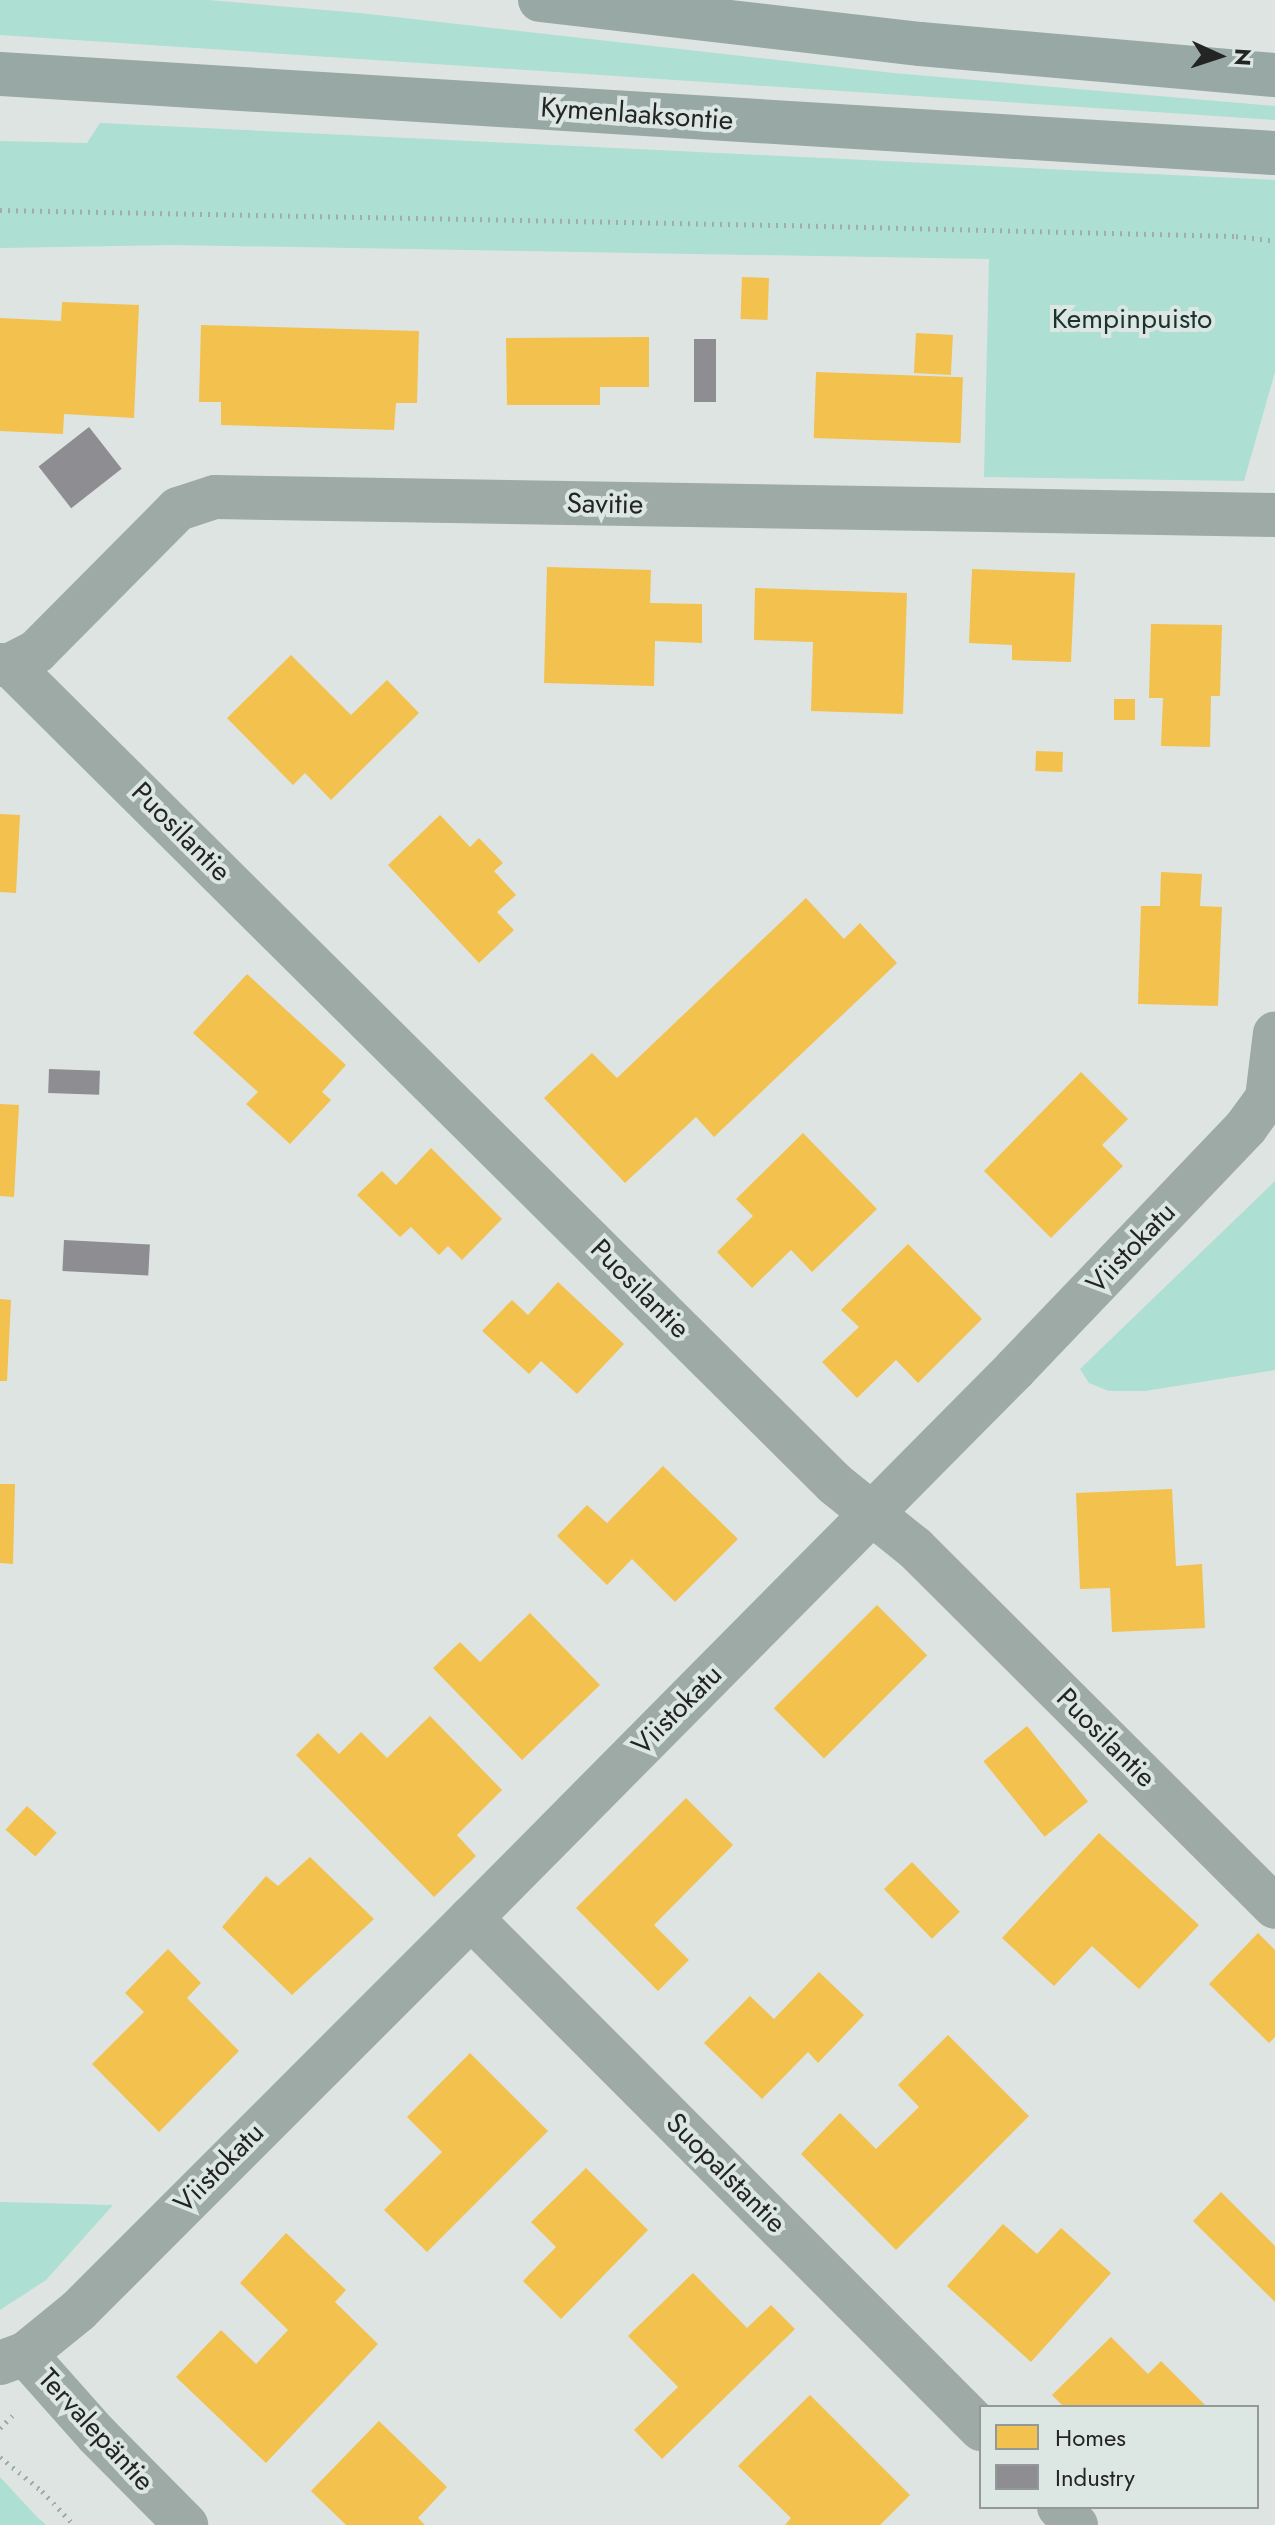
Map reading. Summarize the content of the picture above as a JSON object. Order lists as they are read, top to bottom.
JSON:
{
  "streets": {
    "main road": ["Kymenlaaksontie"],
    "street": [
      "Savitie",
      "Puosilantie",
      "Viistokatu",
      "Suopalstantie",
      "Tervalepäntie"
    ]
  },
  "crossings": [
    ["Savitie", "Puosilantie"],
    ["Puosilantie", "Viistokatu"],
    ["Viistokatu", "Suopalstantie"],
    ["Viistokatu", "Tervalepäntie"]
  ],
  "parks": ["Kempinpuisto"],
  "legend": ["Homes", "Industry"],
  "north": "right"
}
